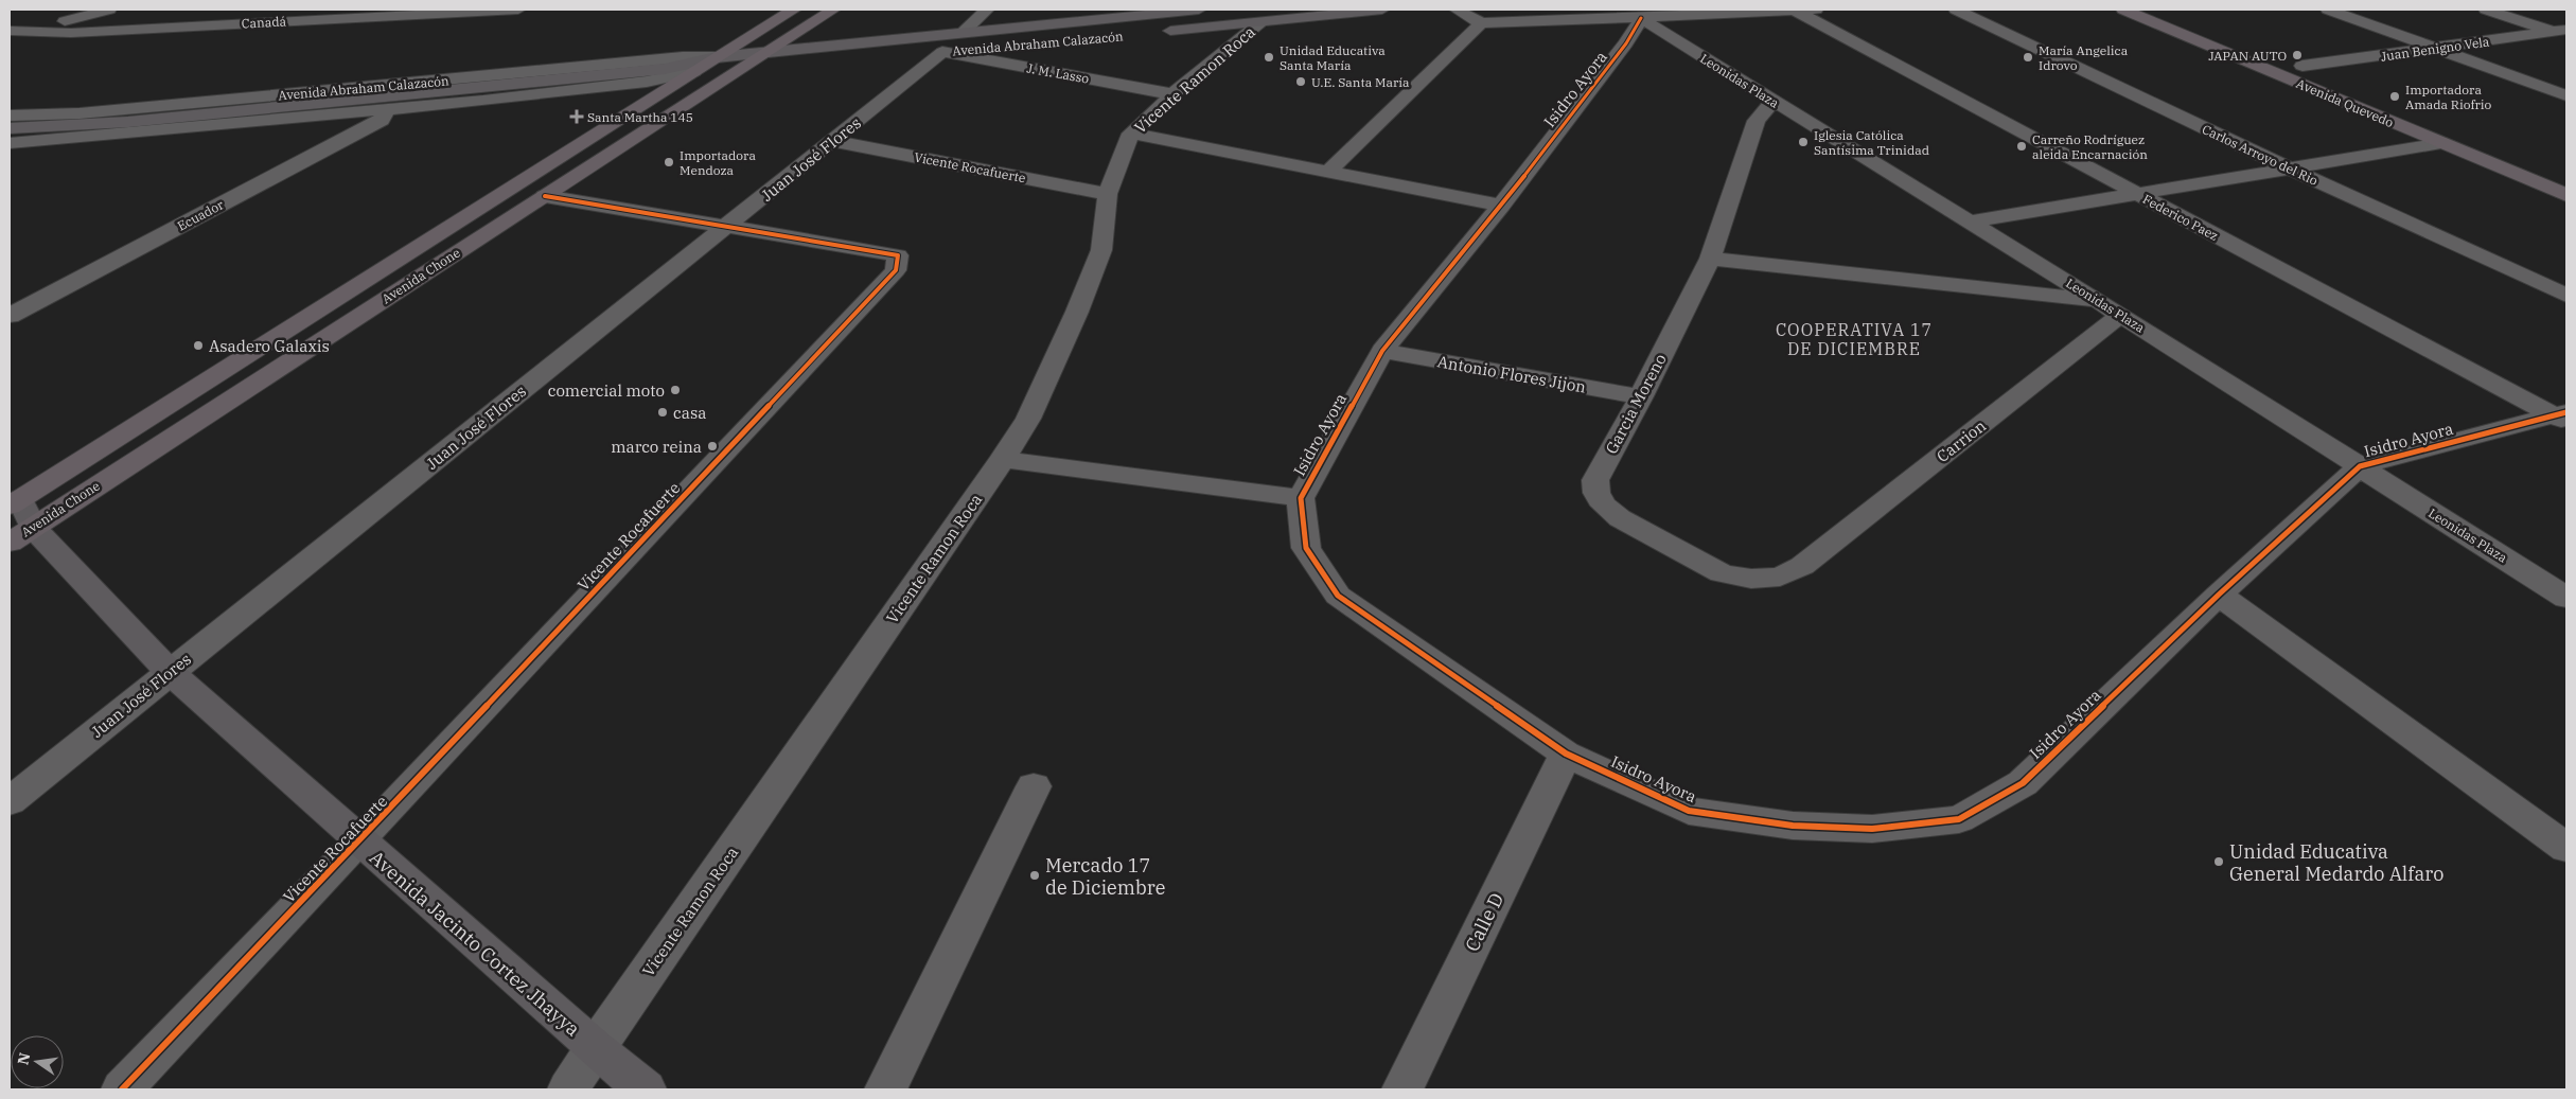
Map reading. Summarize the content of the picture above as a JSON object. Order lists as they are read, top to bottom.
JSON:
{
  "streets": {
    "main road": [
      "Avenida Abraham Calazacón",
      "Avenida Quevedo",
      "Avenida Chone",
      "Avenida Jacinto Cortez Jhayya"
    ],
    "street": [
      "Canadá",
      "Juan Benigno Vela",
      "J. M. Lasso",
      "Vicente Ramon Roca",
      "Leonidas Plaza",
      "Isidro Ayora",
      "Carlos Arroyo del Rio",
      "Juan José Flores",
      "Vicente Rocafuerte",
      "Ecuador",
      "Federico Paez",
      "Antonio Flores Jijon",
      "Garcia Moreno",
      "Carrion",
      "Calle D"
    ]
  },
  "crossings": [
    ["Avenida Abraham Calazacón", "J. M. Lasso"],
    ["Avenida Abraham Calazacón", "Juan José Flores"],
    ["Avenida Abraham Calazacón", "Ecuador"],
    ["Avenida Abraham Calazacón", "Avenida Chone"],
    ["Juan Benigno Vela", "Avenida Quevedo"],
    ["J. M. Lasso", "Vicente Ramon Roca"],
    ["J. M. Lasso", "Juan José Flores"],
    ["Vicente Ramon Roca", "Vicente Rocafuerte"],
    ["Vicente Ramon Roca", "Avenida Jacinto Cortez Jhayya"],
    ["Leonidas Plaza", "Isidro Ayora"],
    ["Leonidas Plaza", "Garcia Moreno"],
    ["Leonidas Plaza", "Carrion"],
    ["Isidro Ayora", "Federico Paez"],
    ["Isidro Ayora", "Antonio Flores Jijon"],
    ["Isidro Ayora", "Calle D"],
    ["Juan José Flores", "Vicente Rocafuerte"],
    ["Juan José Flores", "Avenida Jacinto Cortez Jhayya"],
    ["Vicente Rocafuerte", "Avenida Chone"],
    ["Vicente Rocafuerte", "Avenida Jacinto Cortez Jhayya"],
    ["Avenida Chone", "Avenida Jacinto Cortez Jhayya"],
    ["Antonio Flores Jijon", "Garcia Moreno"],
    ["Garcia Moreno", "Carrion"]
  ],
  "districts": ["COOPERATIVA 17 DE DICIEMBRE"],
  "places": {
    "other": [
      "JAPAN AUTO",
      "Unidad Educativa Santa María",
      "María Angelica Idrovo",
      "U.E. Santa María",
      "Importadora Amada Riofrio",
      "Iglesia Católica Santísima Trinidad",
      "Carreño Rodríguez aleida Encarnación",
      "Importadora Mendoza",
      "Asadero Galaxis",
      "comercial moto",
      "casa",
      "marco reina",
      "Unidad Educativa General Medardo Alfaro",
      "Mercado 17 de Diciembre"
    ],
    "health": ["Santa Martha 145"]
  },
  "north": "left"
}
